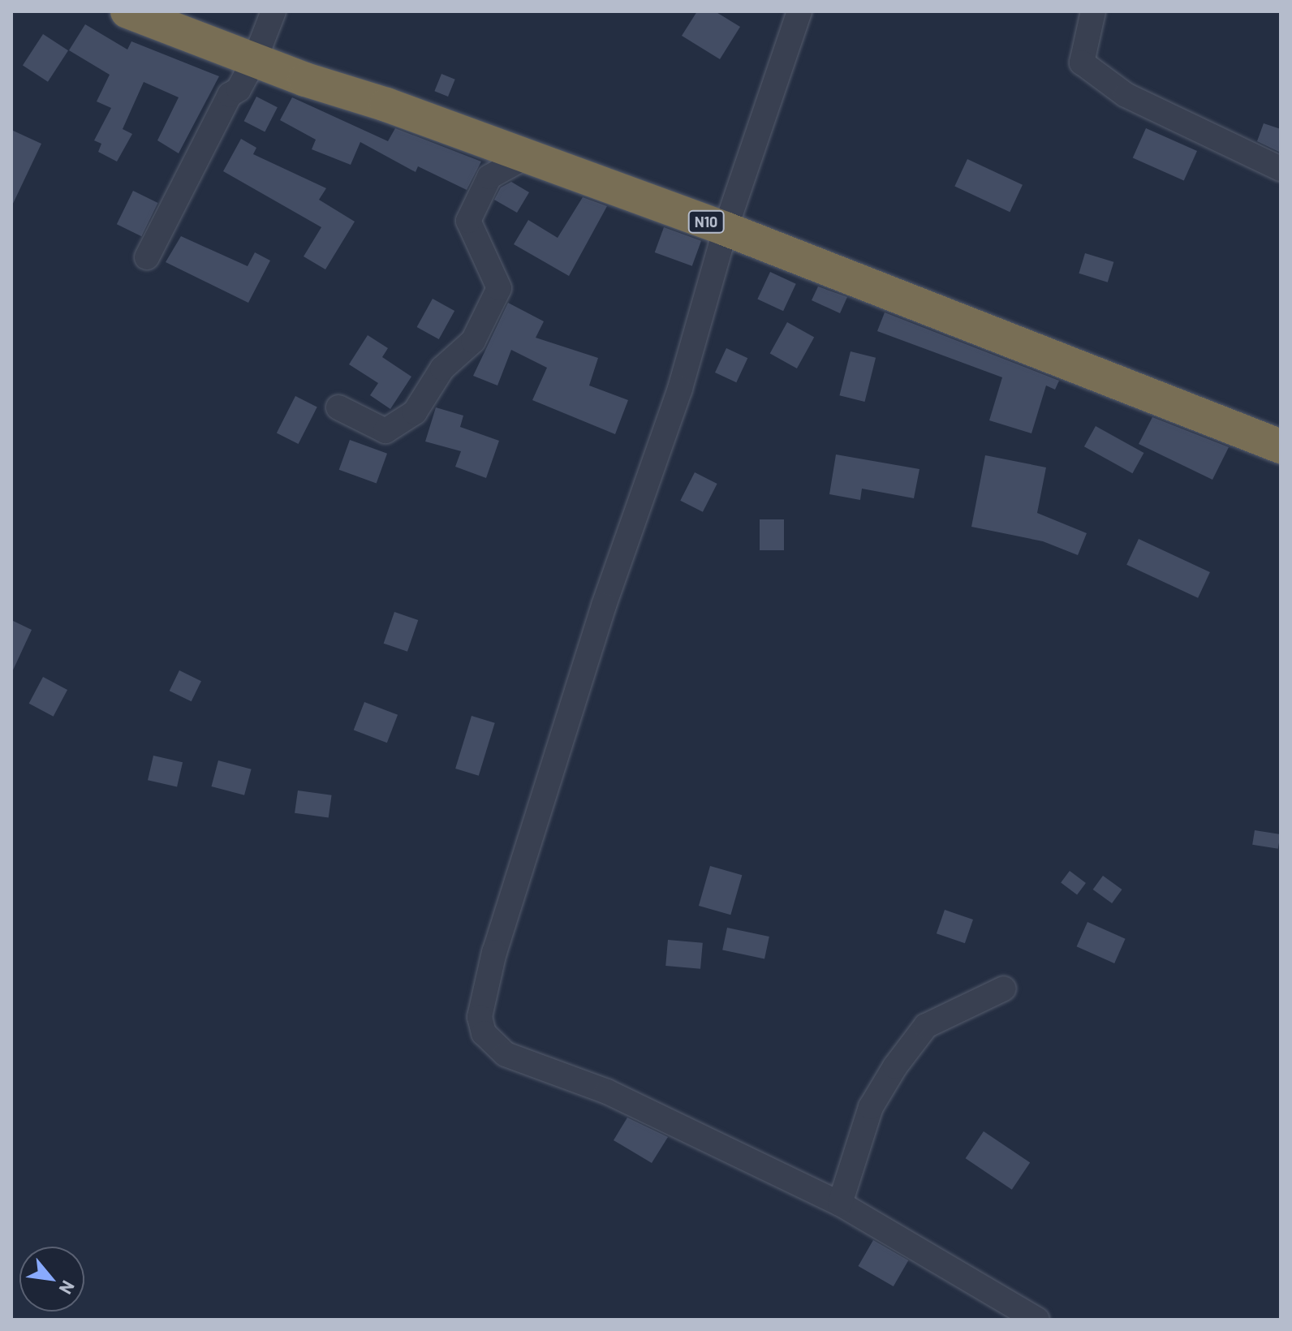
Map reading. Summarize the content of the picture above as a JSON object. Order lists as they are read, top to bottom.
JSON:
{
  "streets": {
    "highway": ["N10"]
  },
  "north": "bottom right"
}
